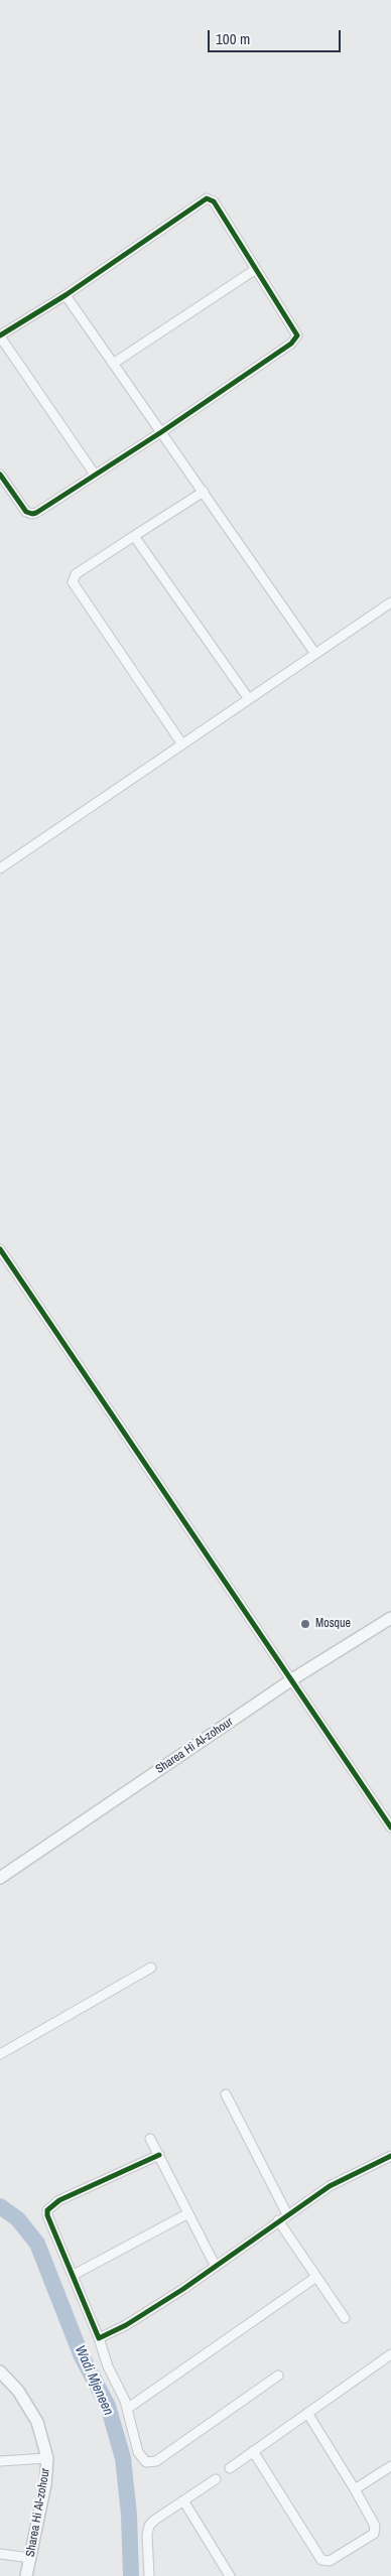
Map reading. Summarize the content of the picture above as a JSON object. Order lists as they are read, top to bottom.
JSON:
{
  "streets": {
    "street": ["Sharea Hi Al-zohour"]
  },
  "water": ["Wadi Mjeneen"],
  "places": ["Mosque"],
  "scale_bar": "100 m"
}
